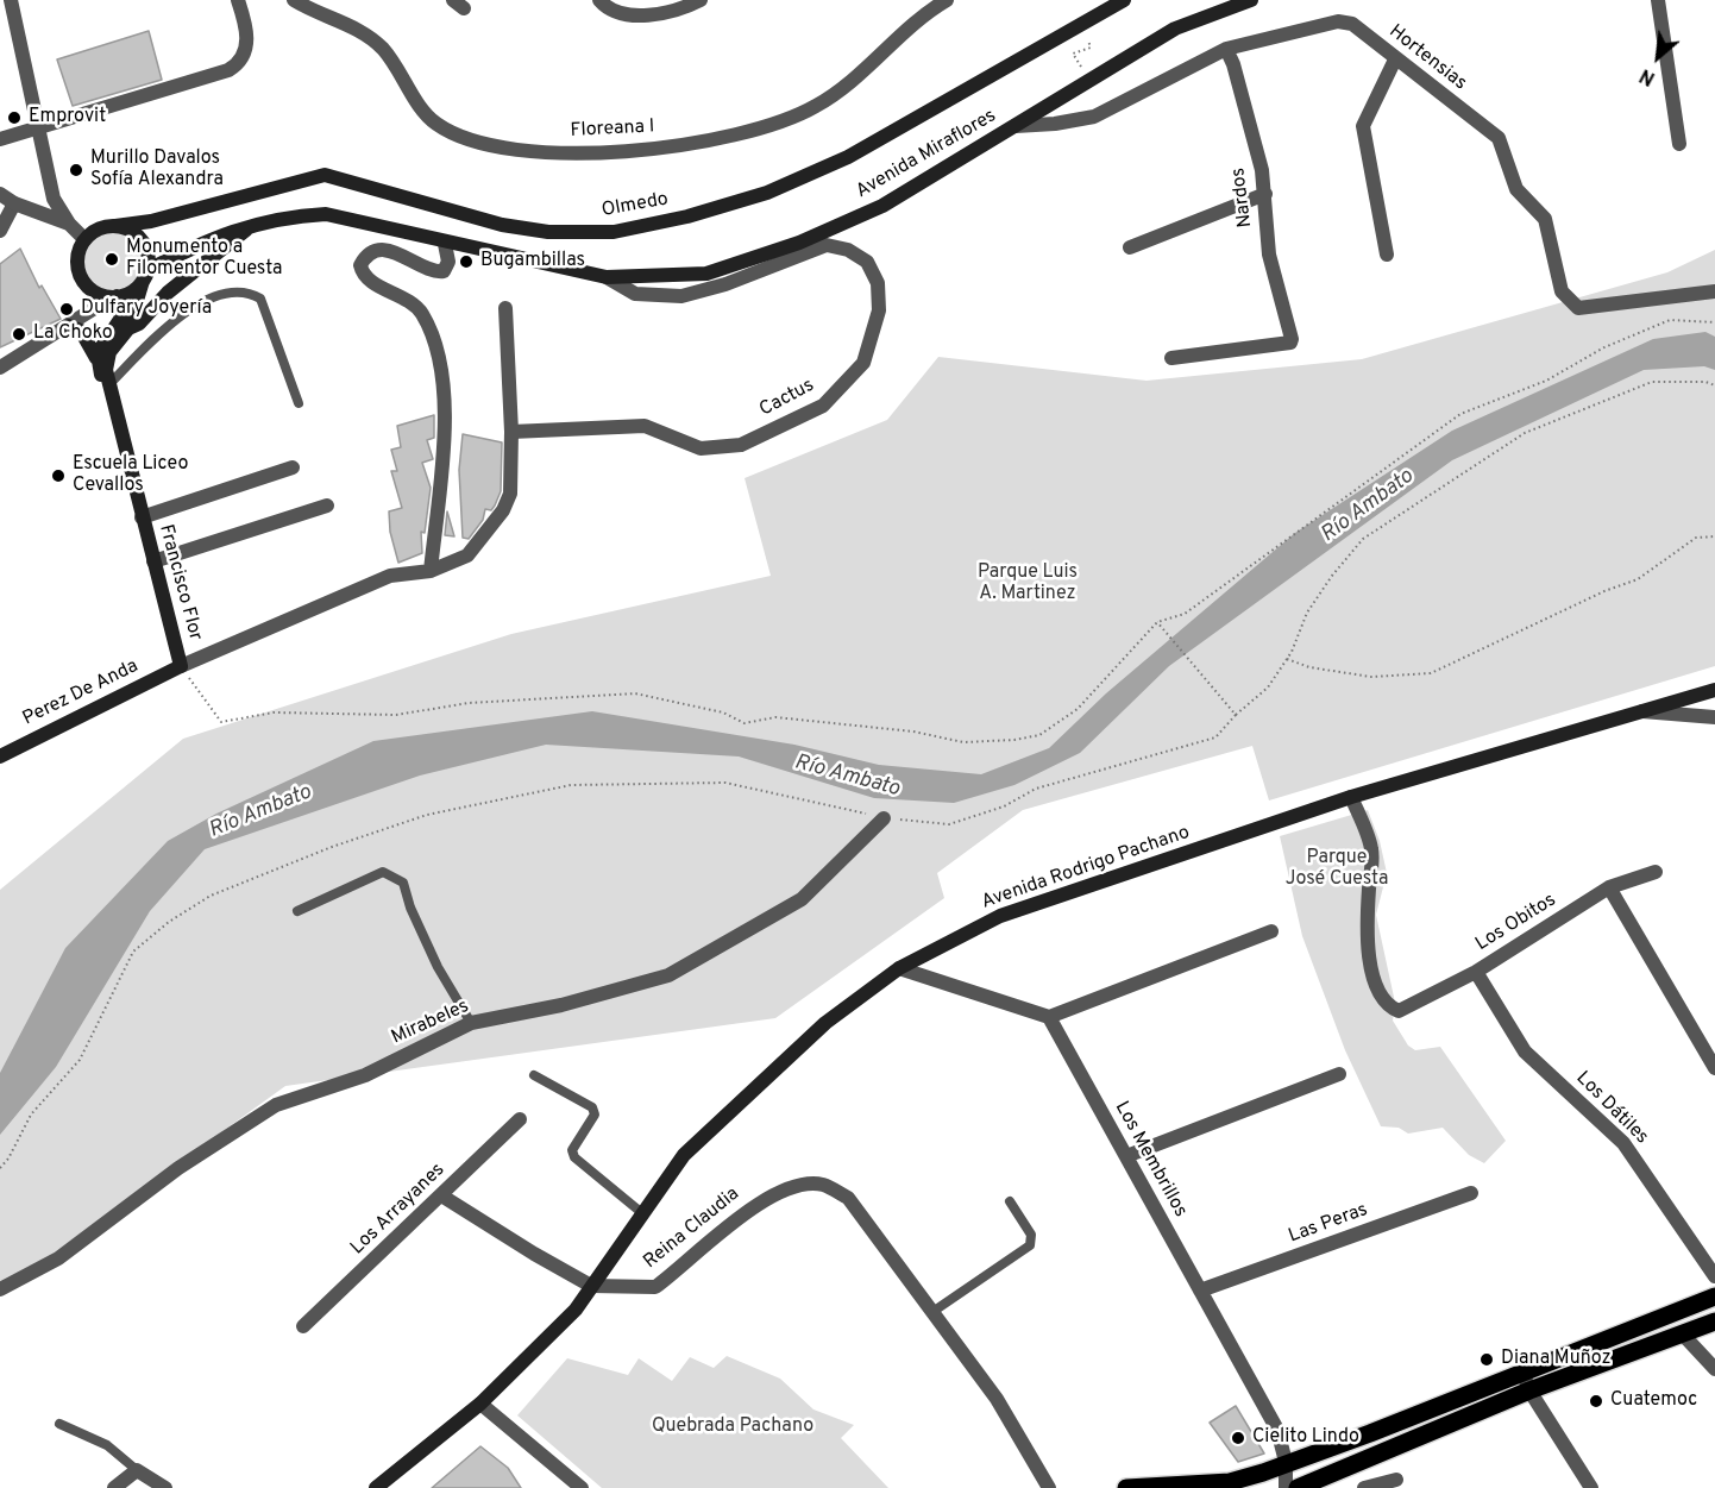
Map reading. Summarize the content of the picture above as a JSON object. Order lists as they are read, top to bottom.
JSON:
{
  "streets": {
    "main road": [
      "Avenida Miraflores",
      "Olmedo",
      "Francisco Flor",
      "Perez De Anda",
      "Avenida Rodrigo Pachano"
    ],
    "street": [
      "Hortensias",
      "Floreana I",
      "Nardos",
      "Cactus",
      "Los Obitos",
      "Mirabeles",
      "Los Dátiles",
      "Los Membrillos",
      "Los Arrayanes",
      "Las Peras",
      "Reina Claudia"
    ]
  },
  "crossings": [
    ["Hortensias", "Avenida Miraflores"],
    ["Hortensias", "Nardos"],
    ["Avenida Miraflores", "Olmedo"],
    ["Avenida Miraflores", "Cactus"],
    ["Francisco Flor", "Perez De Anda"],
    ["Avenida Rodrigo Pachano", "Los Obitos"],
    ["Avenida Rodrigo Pachano", "Reina Claudia"],
    ["Los Obitos", "Los Dátiles"],
    ["Los Membrillos", "Las Peras"],
    ["Los Arrayanes", "Reina Claudia"]
  ],
  "water": ["Río Ambato"],
  "parks": ["Parque Luis A. Martinez", "Parque José Cuesta", "Quebrada Pachano"],
  "places": [
    "Emprovit",
    "Murillo Davalos Sofía Alexandra",
    "Monumento a Filomentor Cuesta",
    "Bugambillas",
    "Dulfary Joyería",
    "La Choko",
    "Escuela Liceo Cevallos",
    "Diana Muñoz",
    "Cuatemoc",
    "Cielito Lindo"
  ],
  "north": "bottom left"
}
